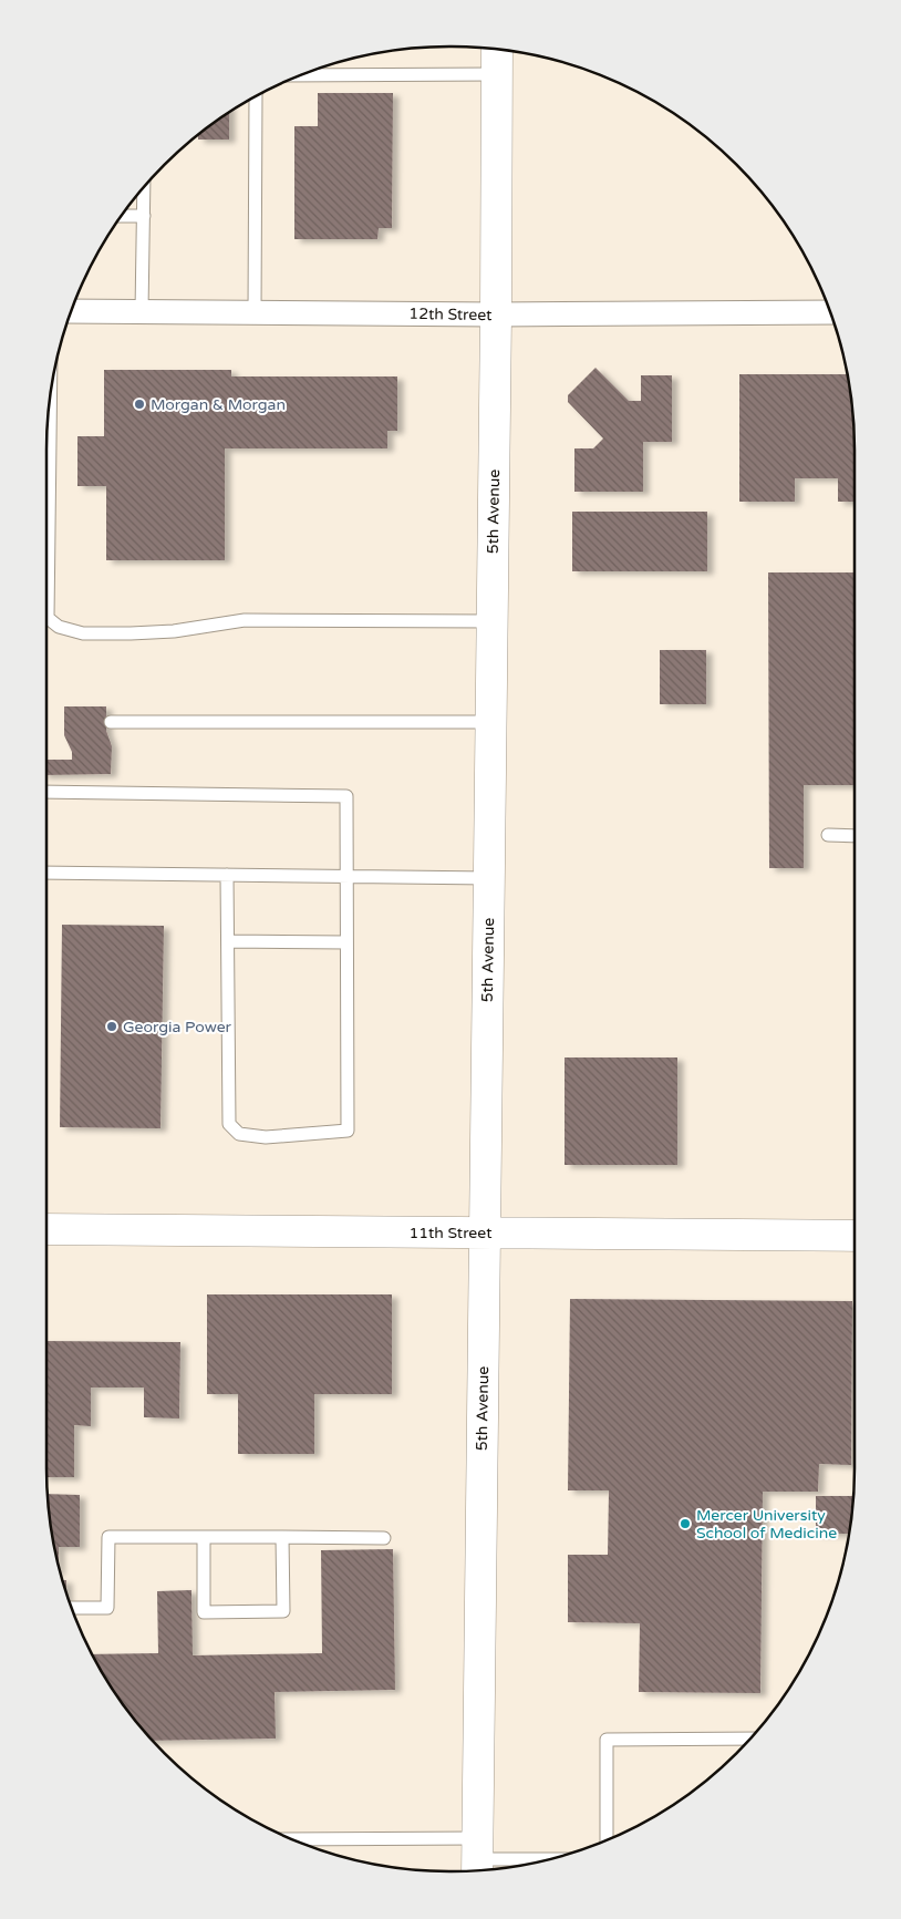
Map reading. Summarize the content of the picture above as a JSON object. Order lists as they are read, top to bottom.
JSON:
{
  "streets": {
    "street": ["12th Street", "5th Avenue", "11th Street"]
  },
  "crossings": [
    ["12th Street", "5th Avenue"],
    ["5th Avenue", "11th Street"]
  ],
  "places": ["Morgan & Morgan", "Georgia Power", "Mercer University School of Medicine"]
}
